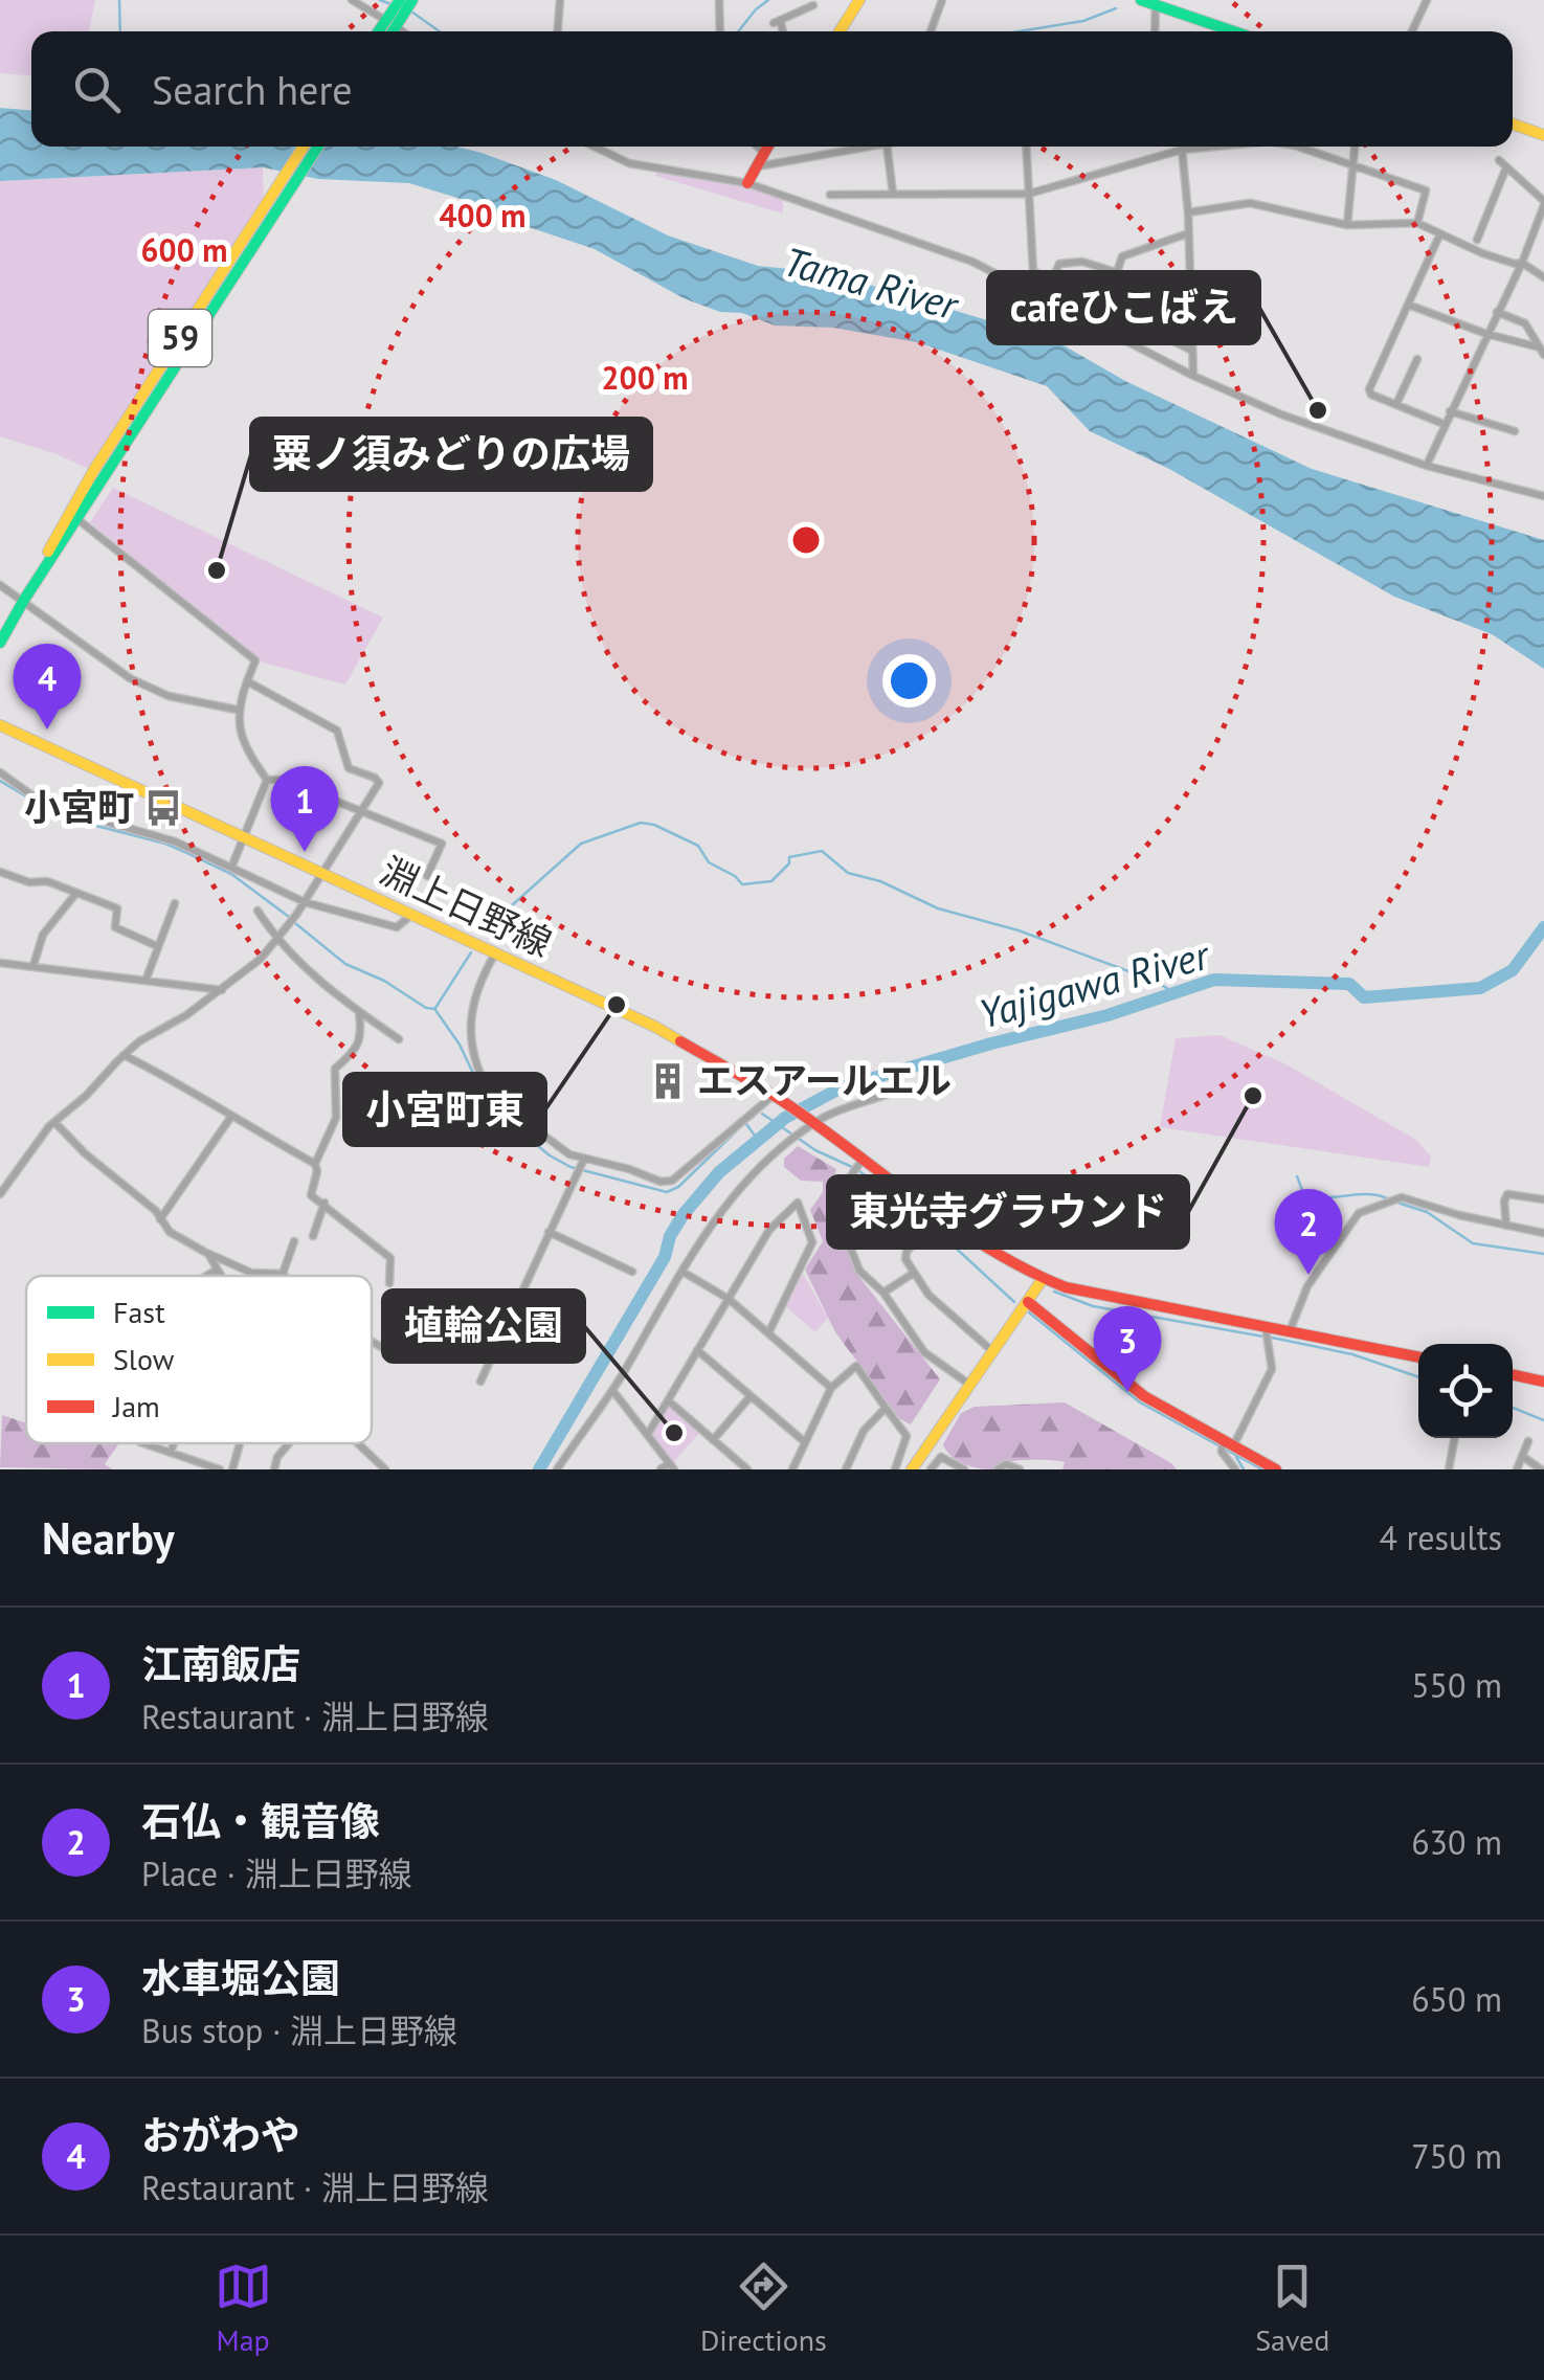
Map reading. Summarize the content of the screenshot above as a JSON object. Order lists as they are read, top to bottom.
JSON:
{
  "streets": {
    "main road": ["59", "淵上日野線"]
  },
  "water": ["Tama River", "Yajigawa River"],
  "places": {
    "other": [
      "cafeひこばえ",
      "粟ノ須みどりの広場",
      "小宮町東",
      "東光寺グラウンド",
      "埴輪公園"
    ],
    "bus stop": ["小宮町"],
    "building": ["エスアールエル"]
  },
  "legend": ["Fast", "Slow", "Jam"],
  "page": {
    "search": "Search here",
    "pins": [
      "4",
      "1",
      "2",
      "3"
    ],
    "heading": ["Nearby", "4 results"],
    "list": [
      {
        "mark": "1",
        "name": "江南飯店",
        "note": "Restaurant · 淵上日野線",
        "value": "550 m"
      },
      {
        "mark": "2",
        "name": "石仏・観音像",
        "note": "Place · 淵上日野線",
        "value": "630 m"
      },
      {
        "mark": "3",
        "name": "水車堀公園",
        "note": "Bus stop · 淵上日野線",
        "value": "650 m"
      },
      {
        "mark": "4",
        "name": "おがわや",
        "note": "Restaurant · 淵上日野線",
        "value": "750 m"
      }
    ],
    "nav": ["Map", "Directions", "Saved"]
  },
  "rings": ["400 m", "600 m", "200 m"]
}
